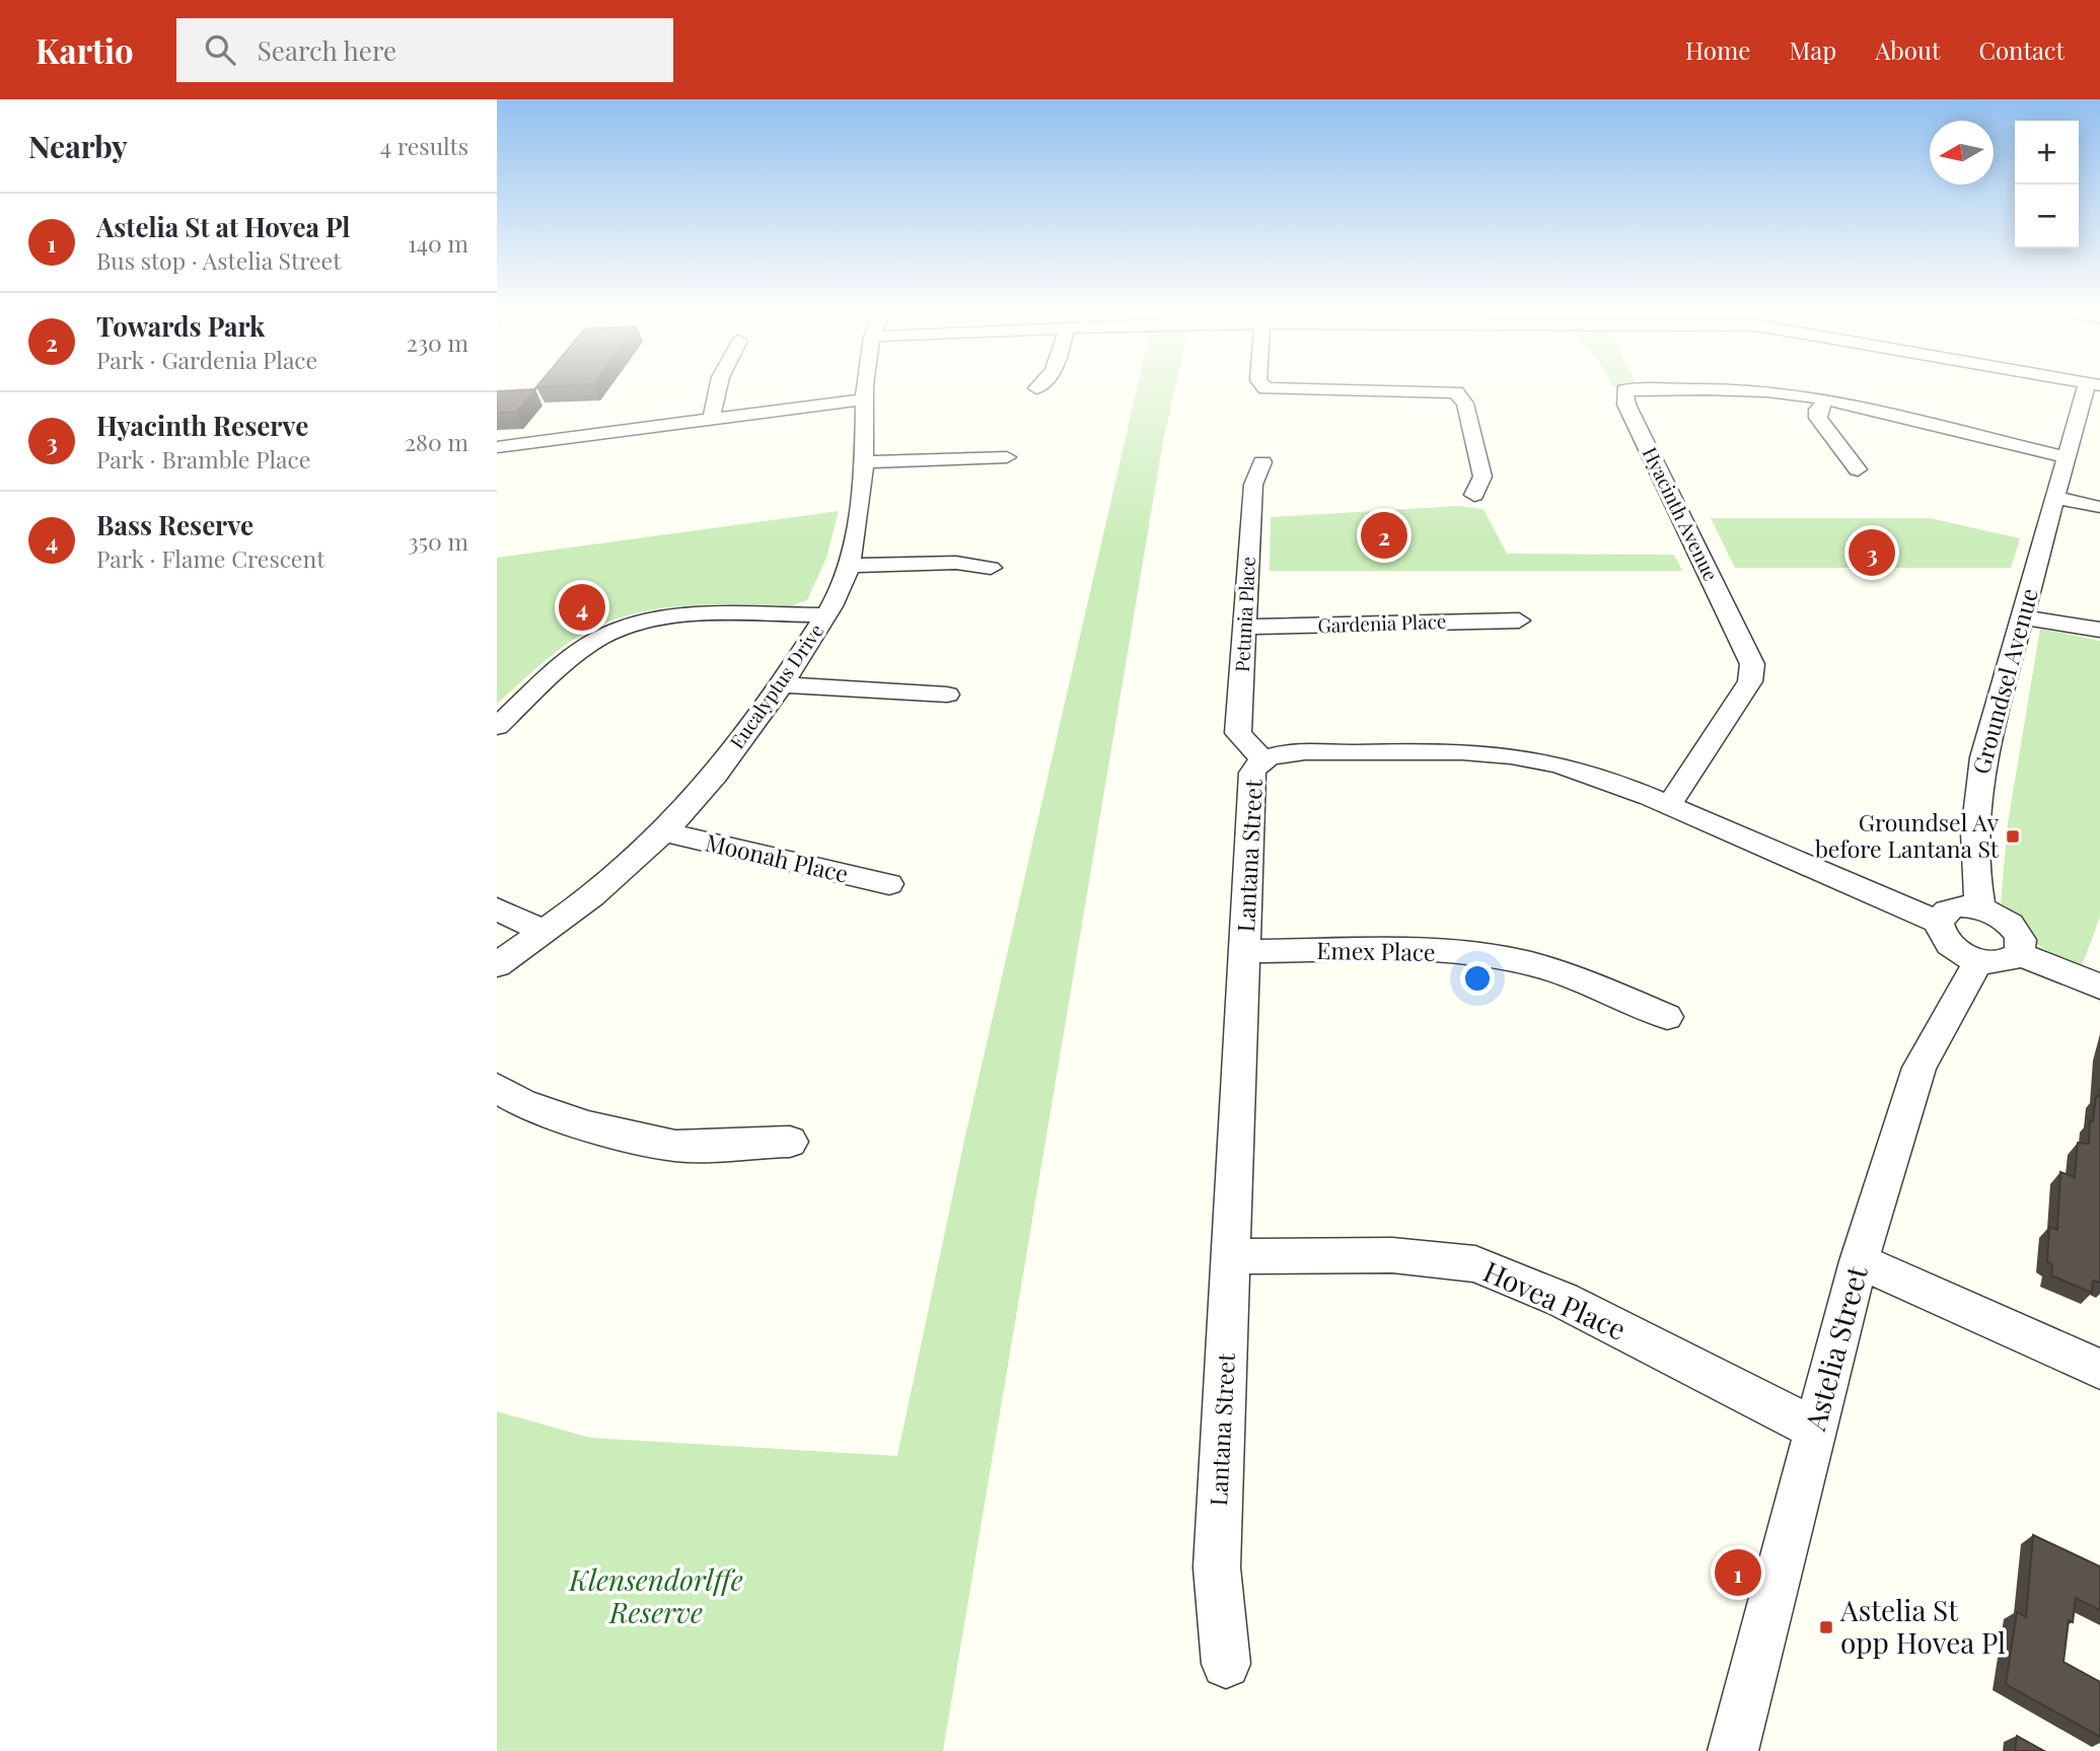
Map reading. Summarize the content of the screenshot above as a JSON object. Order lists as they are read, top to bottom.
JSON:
{
  "streets": {
    "street": [
      "Hyacinth Avenue",
      "Petunia Place",
      "Gardenia Place",
      "Groundsel Avenue",
      "Eucalyptus Drive",
      "Lantana Street",
      "Moonah Place",
      "Emex Place",
      "Hovea Place",
      "Astelia Street"
    ]
  },
  "crossings": [
    ["Hyacinth Avenue", "Groundsel Avenue"],
    ["Hyacinth Avenue", "Lantana Street"],
    ["Petunia Place", "Gardenia Place"],
    ["Petunia Place", "Lantana Street"],
    ["Eucalyptus Drive", "Moonah Place"],
    ["Lantana Street", "Emex Place"],
    ["Lantana Street", "Hovea Place"],
    ["Hovea Place", "Astelia Street"]
  ],
  "parks": ["Klensendorlffe Reserve"],
  "places": {
    "transit": ["Groundsel Av before Lantana St", "Astelia St opp Hovea Pl"]
  },
  "north": "left",
  "page": {
    "header": "Kartio",
    "search": "Search here",
    "nav": [
      "Home",
      "Map",
      "About",
      "Contact"
    ],
    "heading": ["Nearby", "4 results"],
    "map_buttons": ["+", "−"],
    "list": [
      {
        "mark": "1",
        "name": "Astelia St at Hovea Pl",
        "note": "Bus stop · Astelia Street",
        "value": "140 m"
      },
      {
        "mark": "2",
        "name": "Towards Park",
        "note": "Park · Gardenia Place",
        "value": "230 m"
      },
      {
        "mark": "3",
        "name": "Hyacinth Reserve",
        "note": "Park · Bramble Place",
        "value": "280 m"
      },
      {
        "mark": "4",
        "name": "Bass Reserve",
        "note": "Park · Flame Crescent",
        "value": "350 m"
      }
    ],
    "pins": [
      "2",
      "3",
      "4",
      "1"
    ]
  }
}
